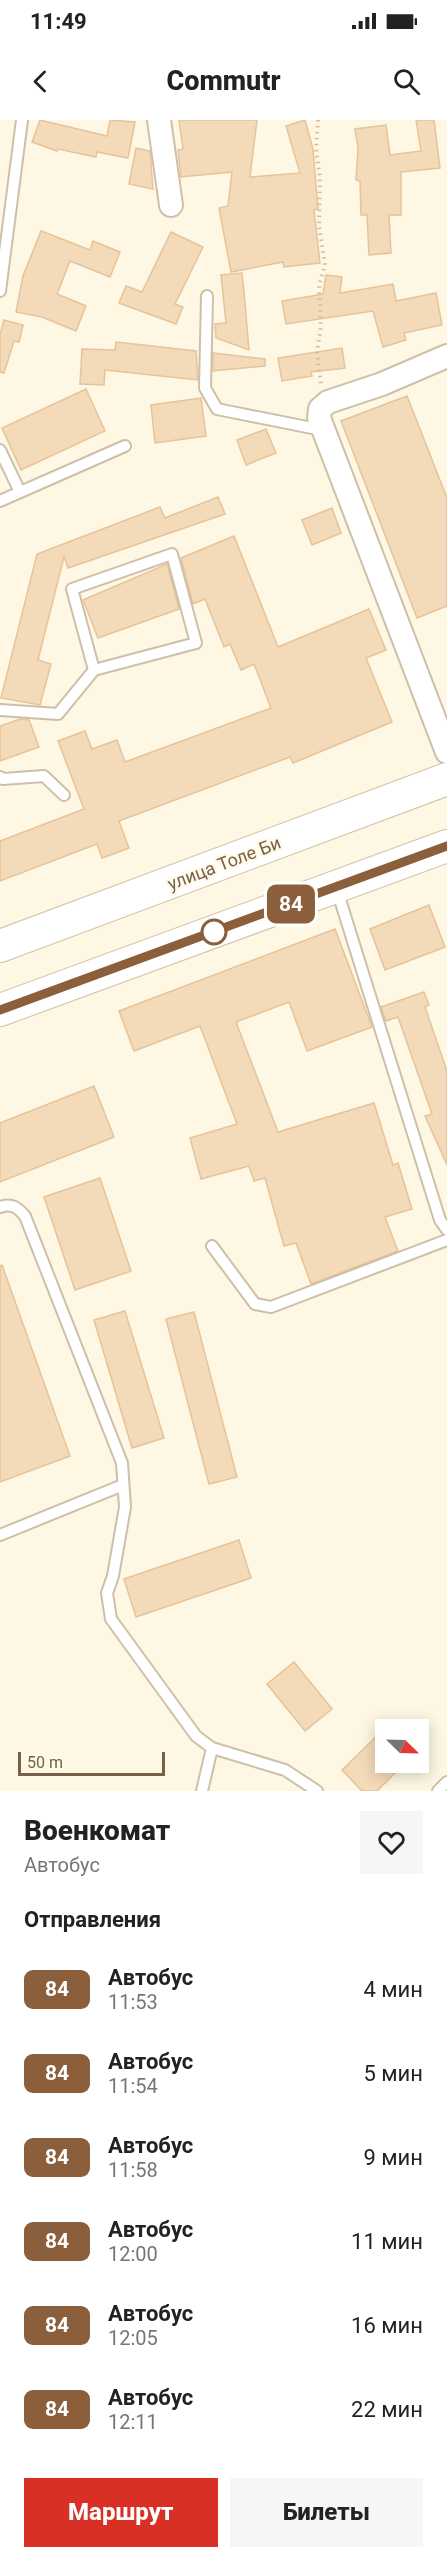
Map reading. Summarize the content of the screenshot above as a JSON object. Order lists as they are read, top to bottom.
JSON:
{
  "streets": {
    "main road": ["улица Толе Би"]
  },
  "lines": ["bus line 84"],
  "scale_bar": "50 m",
  "north": "bottom right",
  "page": {
    "status": "11:49",
    "header": "Commutr",
    "on_map": "84",
    "scale": "50 m",
    "heading": [
      ["Военкомат", "Автобус"],
      "Отправления"
    ],
    "list": [
      {
        "mark": "84",
        "name": "Автобус",
        "note": "11:53",
        "value": "4 мин"
      },
      {
        "mark": "84",
        "name": "Автобус",
        "note": "11:54",
        "value": "5 мин"
      },
      {
        "mark": "84",
        "name": "Автобус",
        "note": "11:58",
        "value": "9 мин"
      },
      {
        "mark": "84",
        "name": "Автобус",
        "note": "12:00",
        "value": "11 мин"
      },
      {
        "mark": "84",
        "name": "Автобус",
        "note": "12:05",
        "value": "16 мин"
      },
      {
        "mark": "84",
        "name": "Автобус",
        "note": "12:11",
        "value": "22 мин"
      }
    ],
    "buttons": ["Маршрут", "Билеты"]
  }
}
